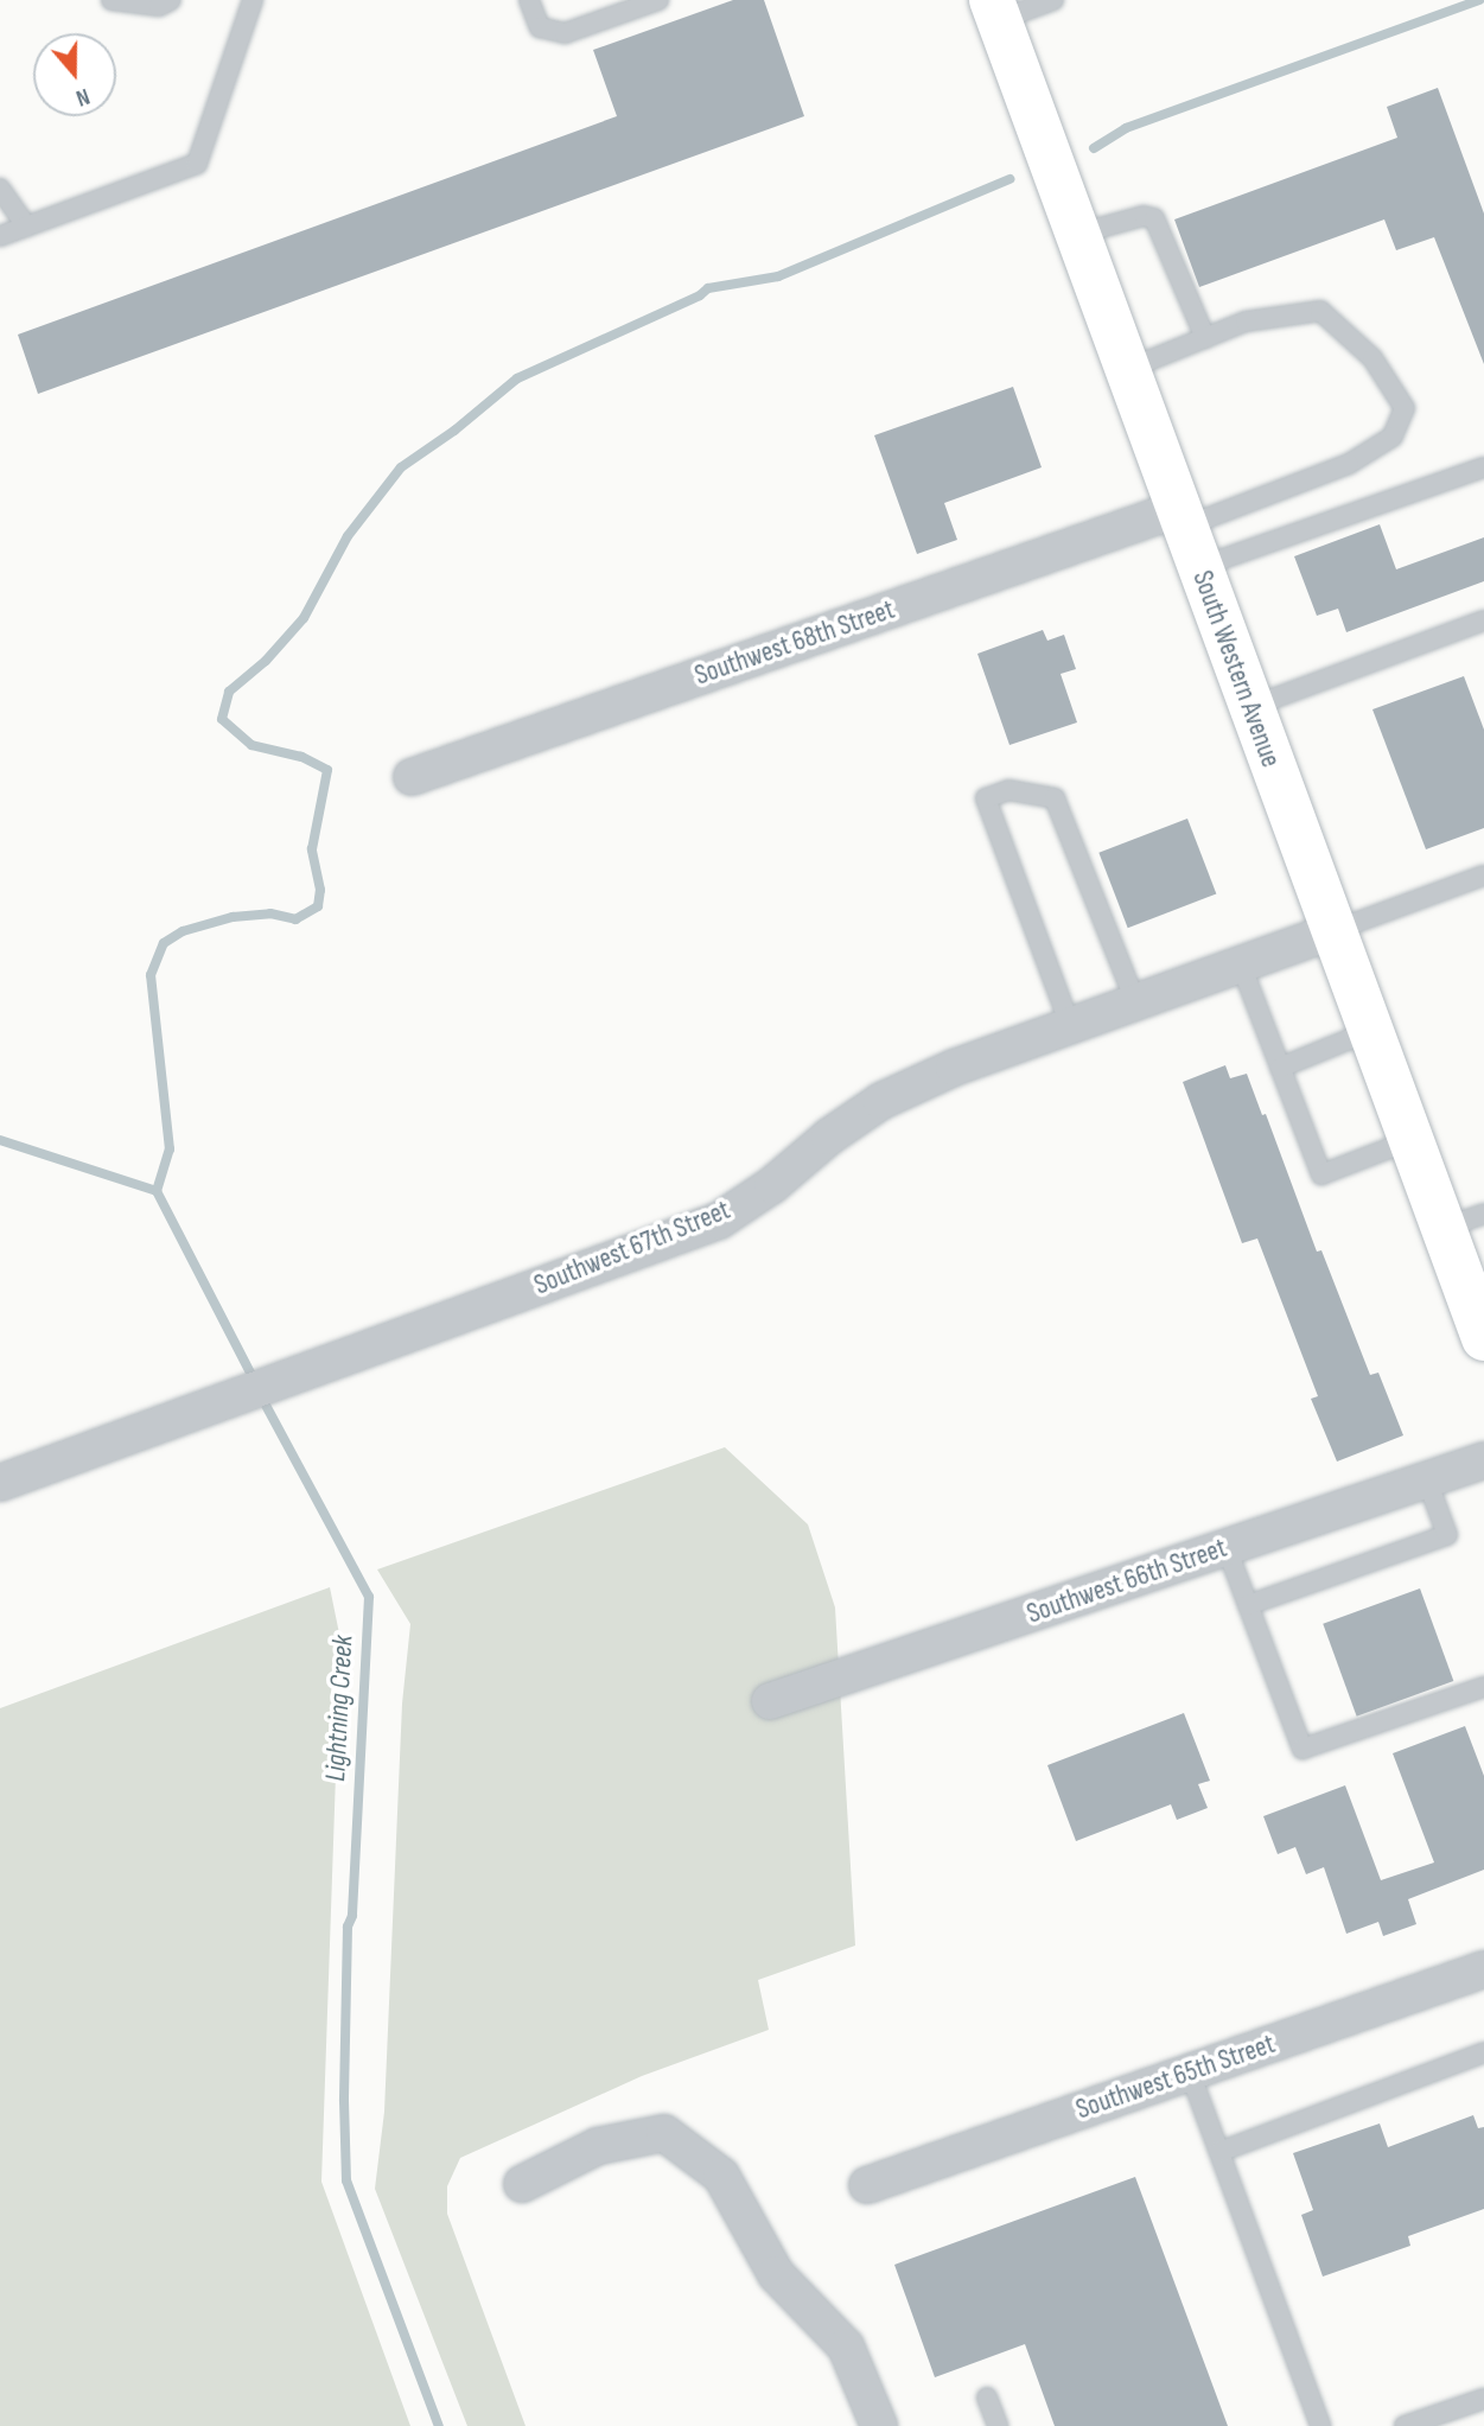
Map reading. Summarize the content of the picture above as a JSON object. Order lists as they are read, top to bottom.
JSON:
{
  "streets": {
    "main road": ["South Western Avenue"],
    "street": [
      "Southwest 68th Street",
      "Southwest 67th Street",
      "Southwest 66th Street",
      "Southwest 65th Street"
    ]
  },
  "crossings": [
    ["Southwest 68th Street", "South Western Avenue"],
    ["South Western Avenue", "Southwest 67th Street"]
  ],
  "water": ["Lightning Creek"],
  "north": "bottom"
}
